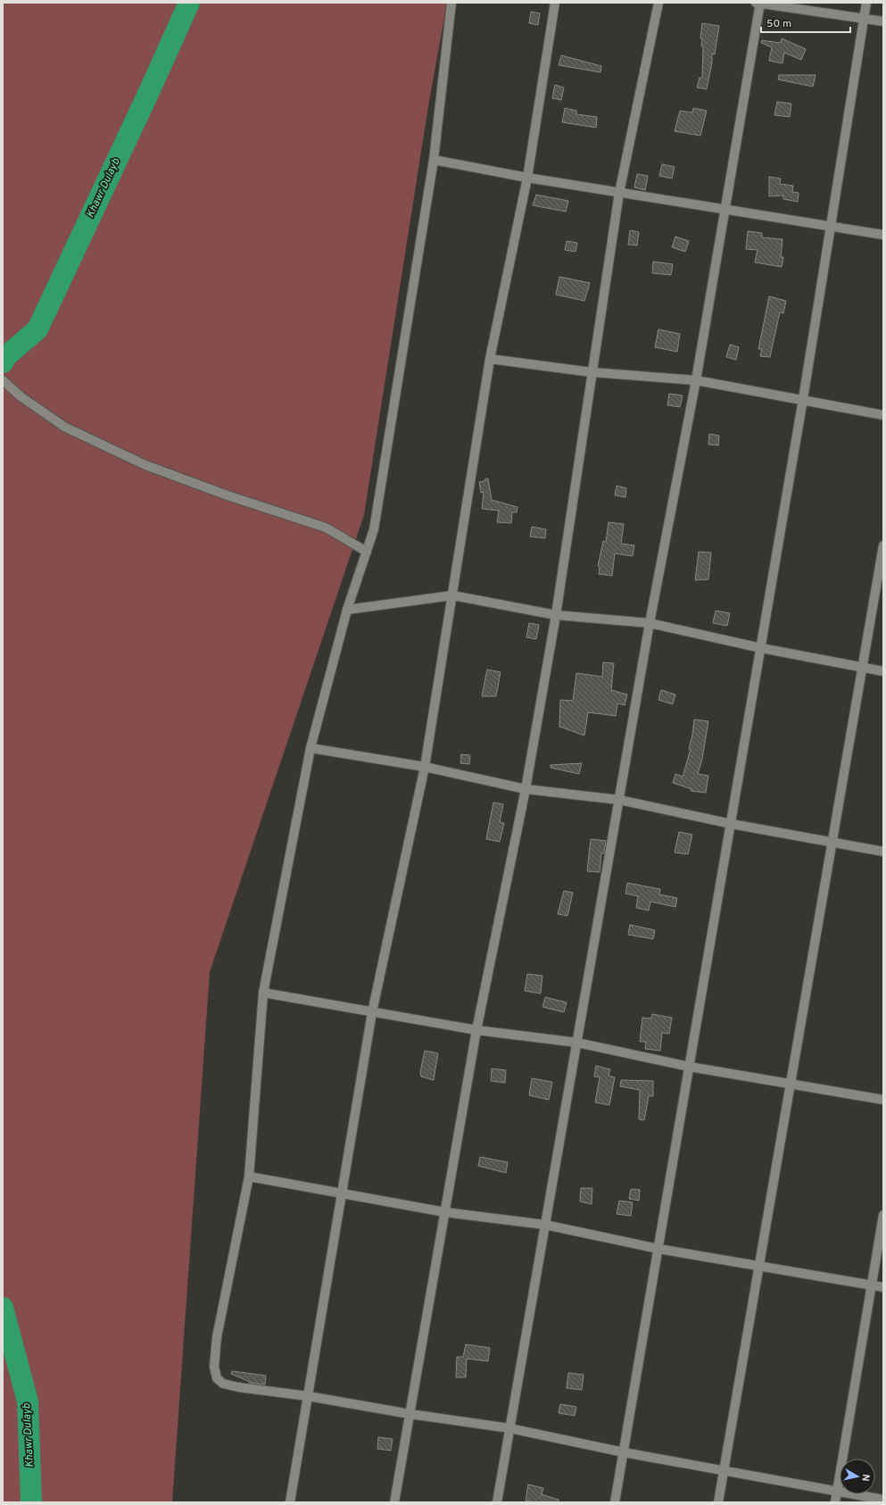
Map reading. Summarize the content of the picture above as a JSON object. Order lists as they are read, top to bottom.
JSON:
{
  "water": ["Khawr Dulayb"],
  "scale_bar": "50 m",
  "north": "right"
}
